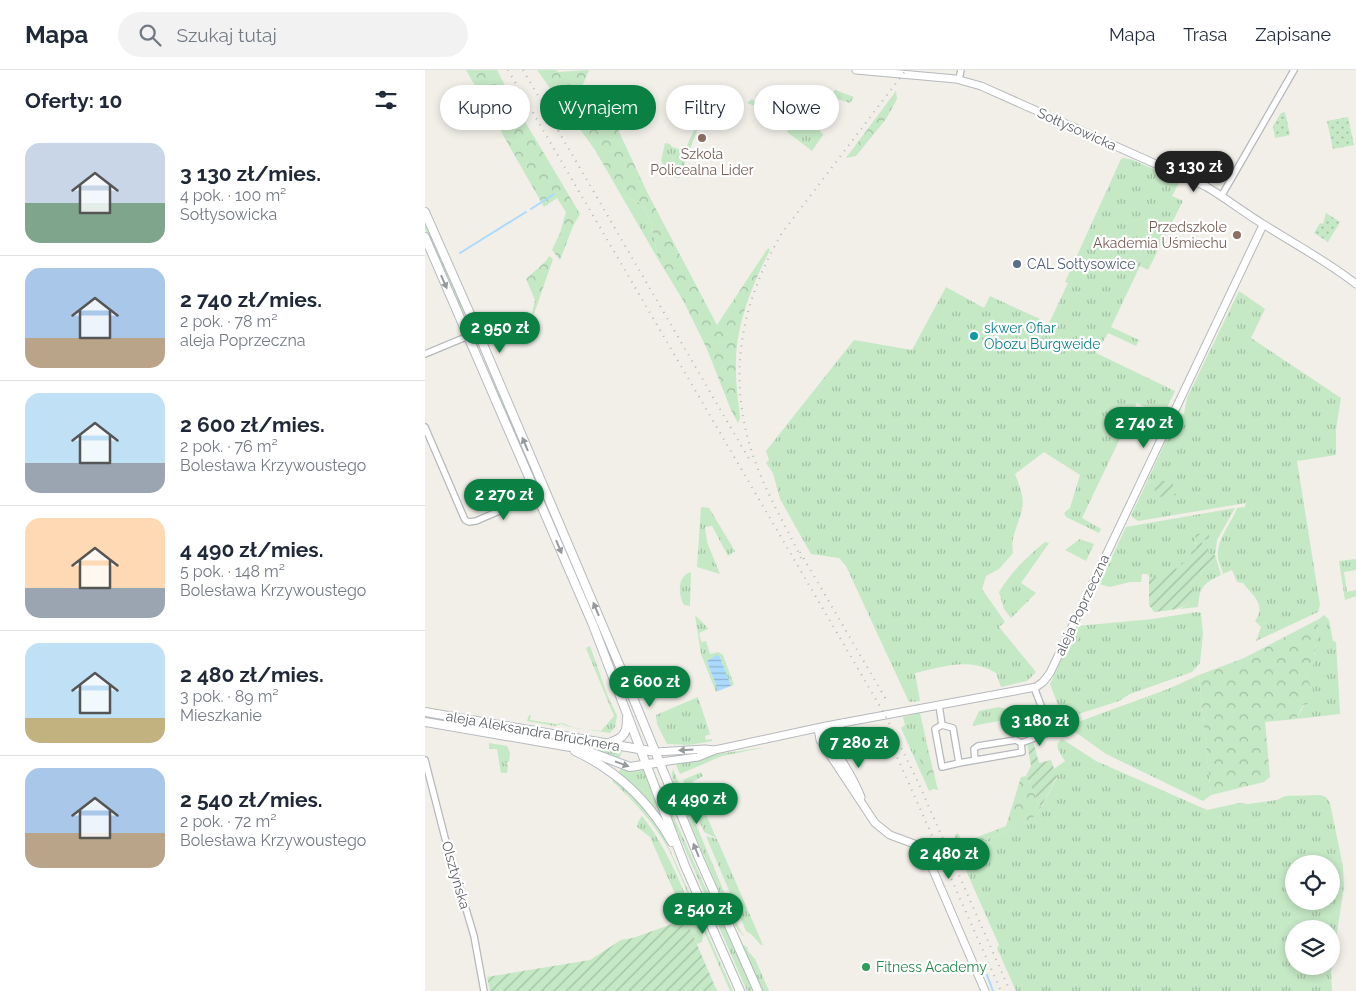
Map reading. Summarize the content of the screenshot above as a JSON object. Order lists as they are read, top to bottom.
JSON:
{
  "streets": {
    "main road": ["aleja Aleksandra Brücknera"],
    "street": ["Sołtysowicka", "aleja Poprzeczna", "Olsztyńska"]
  },
  "crossings": [
    ["Sołtysowicka", "aleja Poprzeczna"]
  ],
  "places": [
    "Szkoła Policealna Lider",
    "Przedszkole Akademia Uśmiechu",
    "CAL Sołtysowice",
    "skwer Ofiar Obozu Burgweide",
    "Fitness Academy"
  ],
  "page": {
    "header": "Mapa",
    "search": "Szukaj tutaj",
    "nav": ["Mapa", "Trasa", "Zapisane"],
    "heading": "Oferty: 10",
    "chip": [
      "Kupno",
      "Wynajem",
      "Filtry",
      "Nowe"
    ],
    "list": [
      {
        "name": "3 130 zł/mies.",
        "note": "4 pok. · 100 m² · Sołtysowicka"
      },
      {
        "name": "2 740 zł/mies.",
        "note": "2 pok. · 78 m² · aleja Poprzeczna"
      },
      {
        "name": "2 600 zł/mies.",
        "note": "2 pok. · 76 m² · Bolesława Krzywoustego"
      },
      {
        "name": "4 490 zł/mies.",
        "note": "5 pok. · 148 m² · Bolesława Krzywoustego"
      },
      {
        "name": "2 480 zł/mies.",
        "note": "3 pok. · 89 m² · Mieszkanie"
      },
      {
        "name": "2 540 zł/mies.",
        "note": "2 pok. · 72 m² · Bolesława Krzywoustego"
      }
    ],
    "price": [
      "3 130 zł",
      "2 950 zł",
      "2 740 zł",
      "2 270 zł",
      "2 600 zł",
      "3 180 zł",
      "7 280 zł",
      "4 490 zł",
      "2 480 zł",
      "2 540 zł"
    ]
  }
}
